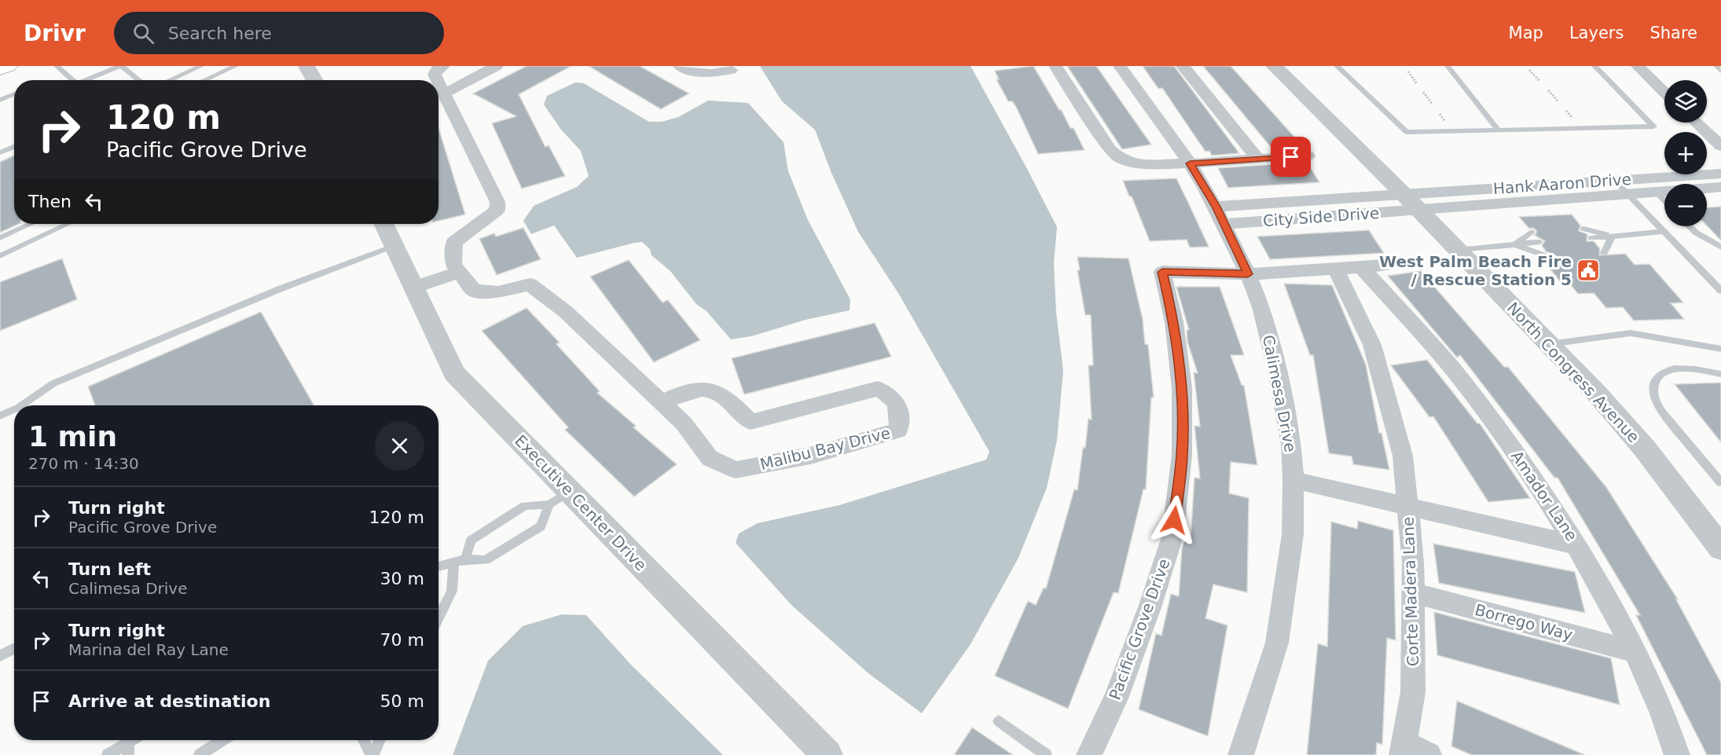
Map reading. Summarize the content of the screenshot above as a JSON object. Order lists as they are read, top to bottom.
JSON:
{
  "streets": {
    "street": [
      "Hank Aaron Drive",
      "City Side Drive",
      "North Congress Avenue",
      "Calimesa Drive",
      "Malibu Bay Drive",
      "Amador Lane",
      "Executive Center Drive",
      "Corte Madera Lane",
      "Borrego Way",
      "Pacific Grove Drive"
    ]
  },
  "crossings": [
    ["Hank Aaron Drive", "City Side Drive"],
    ["Hank Aaron Drive", "North Congress Avenue"],
    ["City Side Drive", "North Congress Avenue"],
    ["City Side Drive", "Calimesa Drive"],
    ["Calimesa Drive", "Pacific Grove Drive"],
    ["Amador Lane", "Borrego Way"],
    ["Amador Lane", "Pacific Grove Drive"],
    ["Corte Madera Lane", "Borrego Way"],
    ["Corte Madera Lane", "Pacific Grove Drive"]
  ],
  "places": {
    "public building": ["West Palm Beach Fire / Rescue Station 5"]
  },
  "page": {
    "header": "Drivr",
    "search": "Search here",
    "nav": ["Map", "Layers", "Share"],
    "map_buttons": ["+", "−"],
    "turn": ["120 m", "Pacific Grove Drive"],
    "then": "Then",
    "heading": ["1 min", "270 m · 14:30"],
    "list": [
      {
        "name": "Turn right",
        "note": "Pacific Grove Drive",
        "value": "120 m"
      },
      {
        "name": "Turn left",
        "note": "Calimesa Drive",
        "value": "30 m"
      },
      {
        "name": "Turn right",
        "note": "Marina del Ray Lane",
        "value": "70 m"
      },
      {
        "name": "Arrive at destination",
        "value": "50 m"
      }
    ]
  }
}
